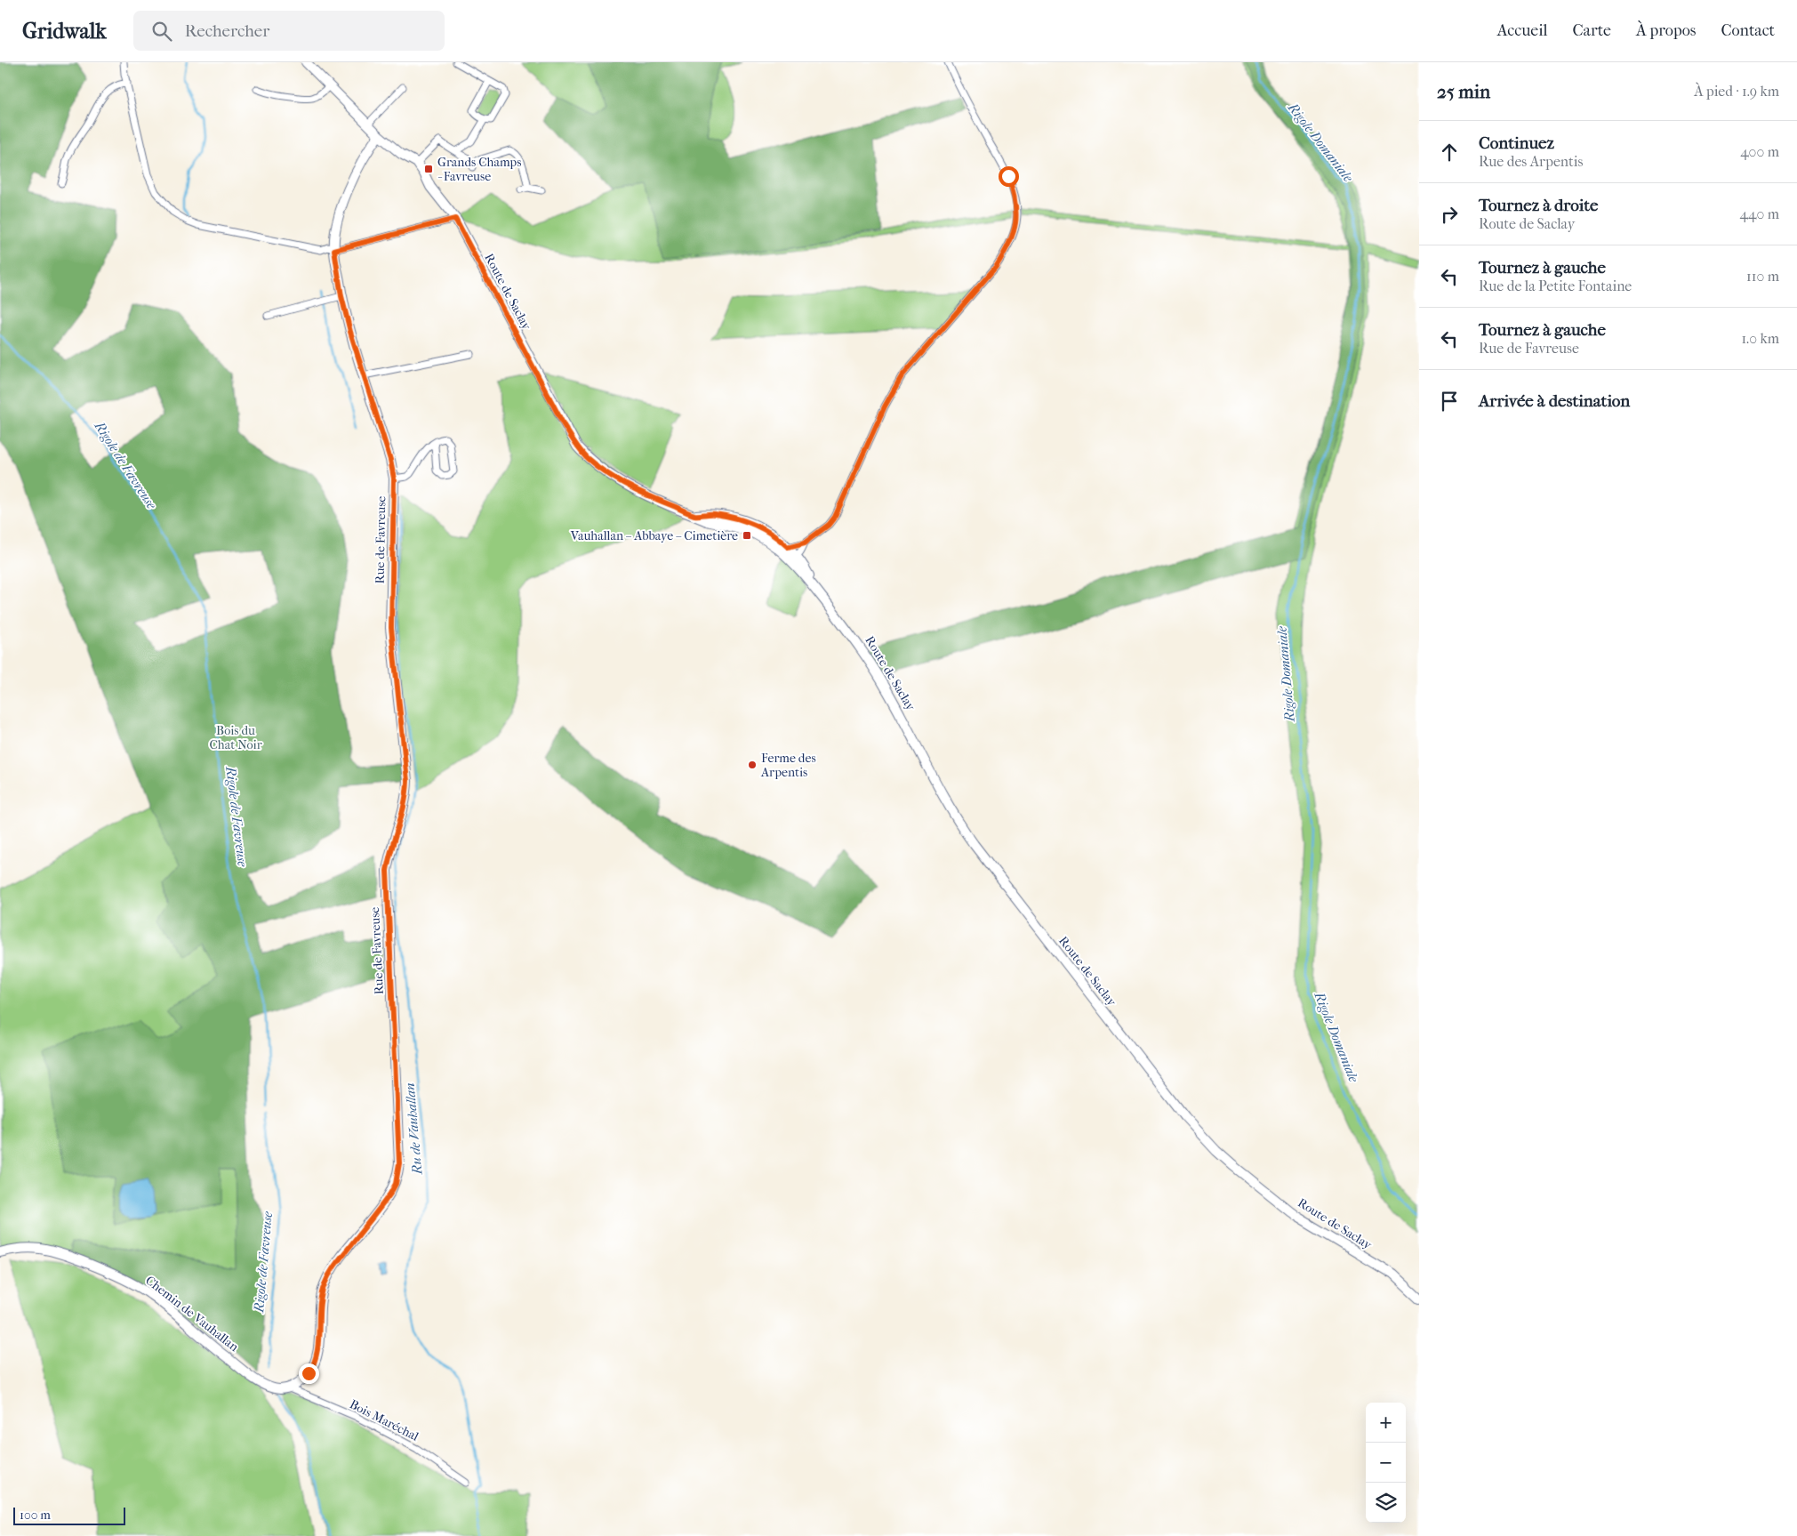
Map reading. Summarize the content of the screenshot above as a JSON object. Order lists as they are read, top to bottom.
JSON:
{
  "streets": {
    "main road": ["Route de Saclay", "Rue de Favreuse", "Chemin de Vauhallan"],
    "street": ["Bois Maréchal"]
  },
  "crossings": [
    ["Route de Saclay", "Rue de Favreuse"],
    ["Rue de Favreuse", "Chemin de Vauhallan"],
    ["Rue de Favreuse", "Bois Maréchal"],
    ["Chemin de Vauhallan", "Bois Maréchal"]
  ],
  "water": ["Rigole Domaniale", "Rigole de Favreuse", "Ru de Vauhallan"],
  "parks": ["Bois du Chat Noir"],
  "places": {
    "transit": ["Grands Champs - Favreuse", "Vauhallan – Abbaye – Cimetière"],
    "other": ["Ferme des Arpentis"]
  },
  "scale_bar": "100 m",
  "page": {
    "header": "Gridwalk",
    "search": "Rechercher",
    "nav": [
      "Accueil",
      "Carte",
      "À propos",
      "Contact"
    ],
    "heading": ["25 min", "À pied · 1.9 km"],
    "list": [
      ["Continuez", "Rue des Arpentis", "400 m"],
      ["Tournez à droite", "Route de Saclay", "440 m"],
      ["Tournez à gauche", "Rue de la Petite Fontaine", "110 m"],
      ["Tournez à gauche", "Rue de Favreuse", "1.0 km"],
      "Arrivée à destination"
    ],
    "map_buttons": ["+", "−"],
    "scale": "100 m"
  }
}
